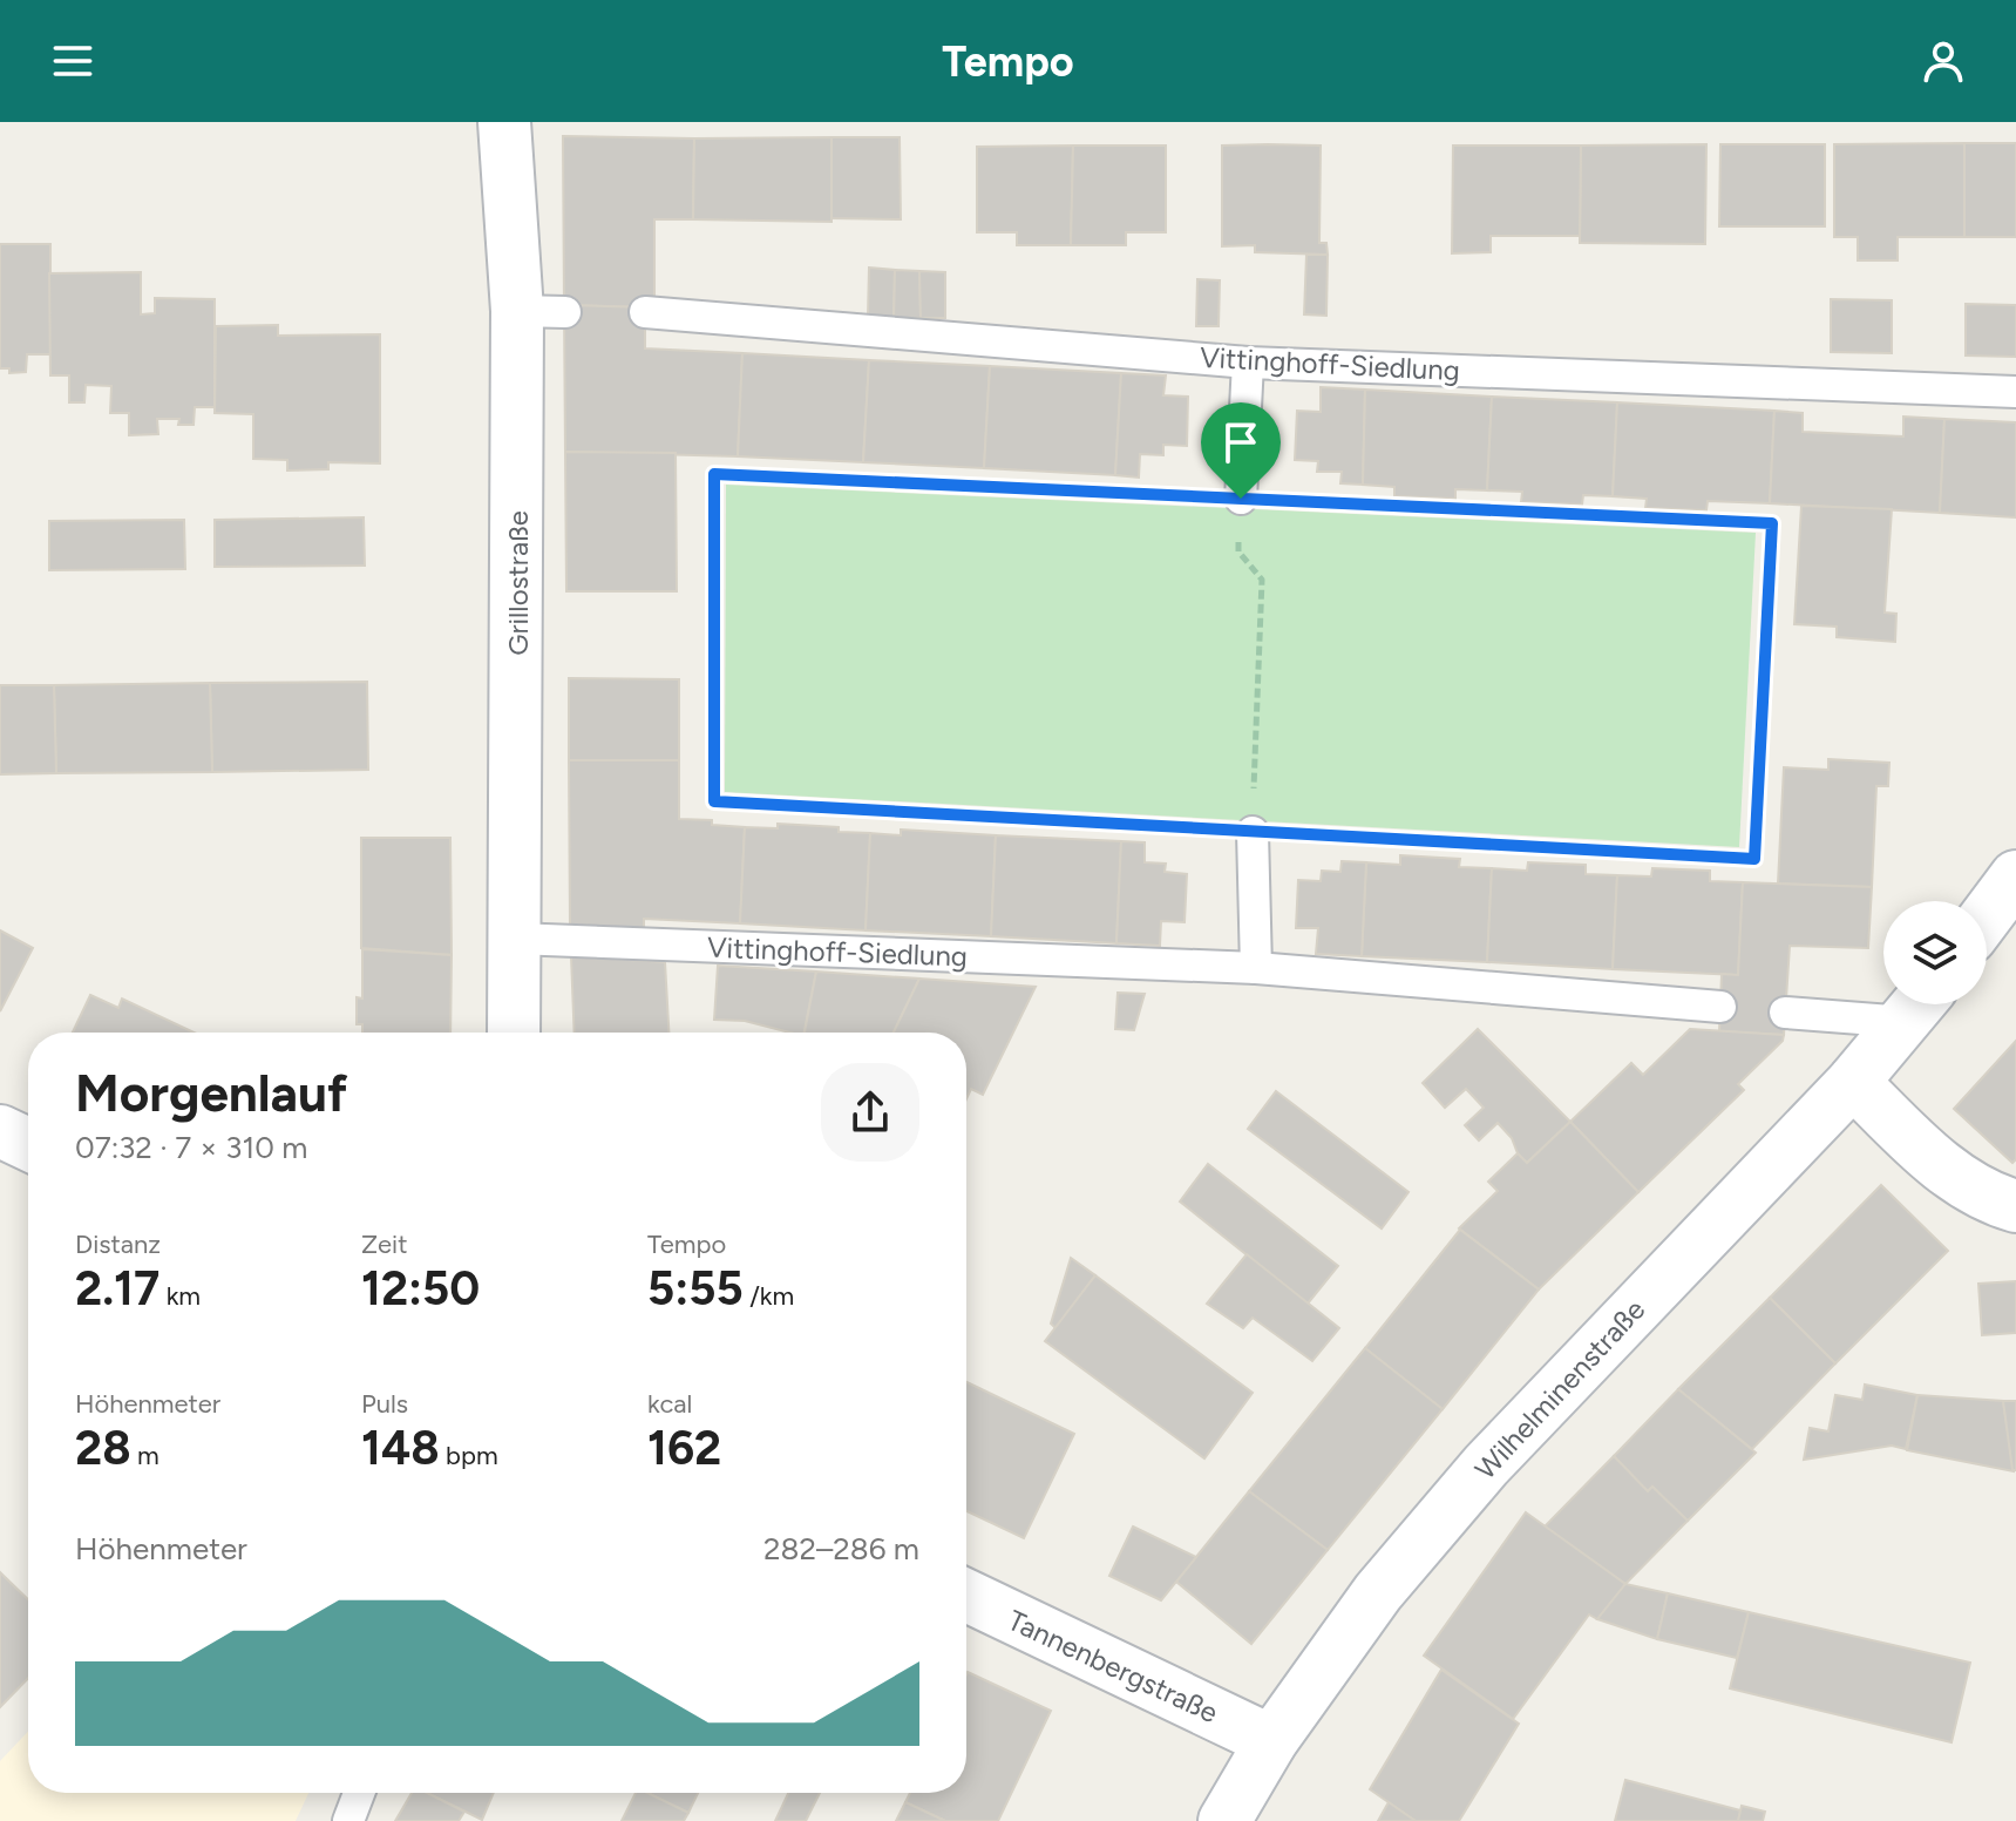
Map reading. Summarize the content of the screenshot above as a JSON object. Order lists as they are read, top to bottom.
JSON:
{
  "streets": {
    "street": ["Grillostraße", "Wilhelminenstraße", "Tannenbergstraße"],
    "lane": ["Vittinghoff-Siedlung"]
  },
  "crossings": [
    ["Vittinghoff-Siedlung", "Grillostraße"],
    ["Wilhelminenstraße", "Tannenbergstraße"]
  ],
  "page": {
    "header": "Tempo",
    "heading": ["Morgenlauf", "07:32 · 7 × 310 m"],
    "stats": [
      ["Distanz", "2.17 km"],
      ["Zeit", "12:50"],
      ["Tempo", "5:55 /km"],
      ["Höhenmeter", "28 m"],
      ["Puls", "148 bpm"],
      ["kcal", "162"]
    ],
    "chart": ["Höhenmeter", "282–286 m"]
  }
}
